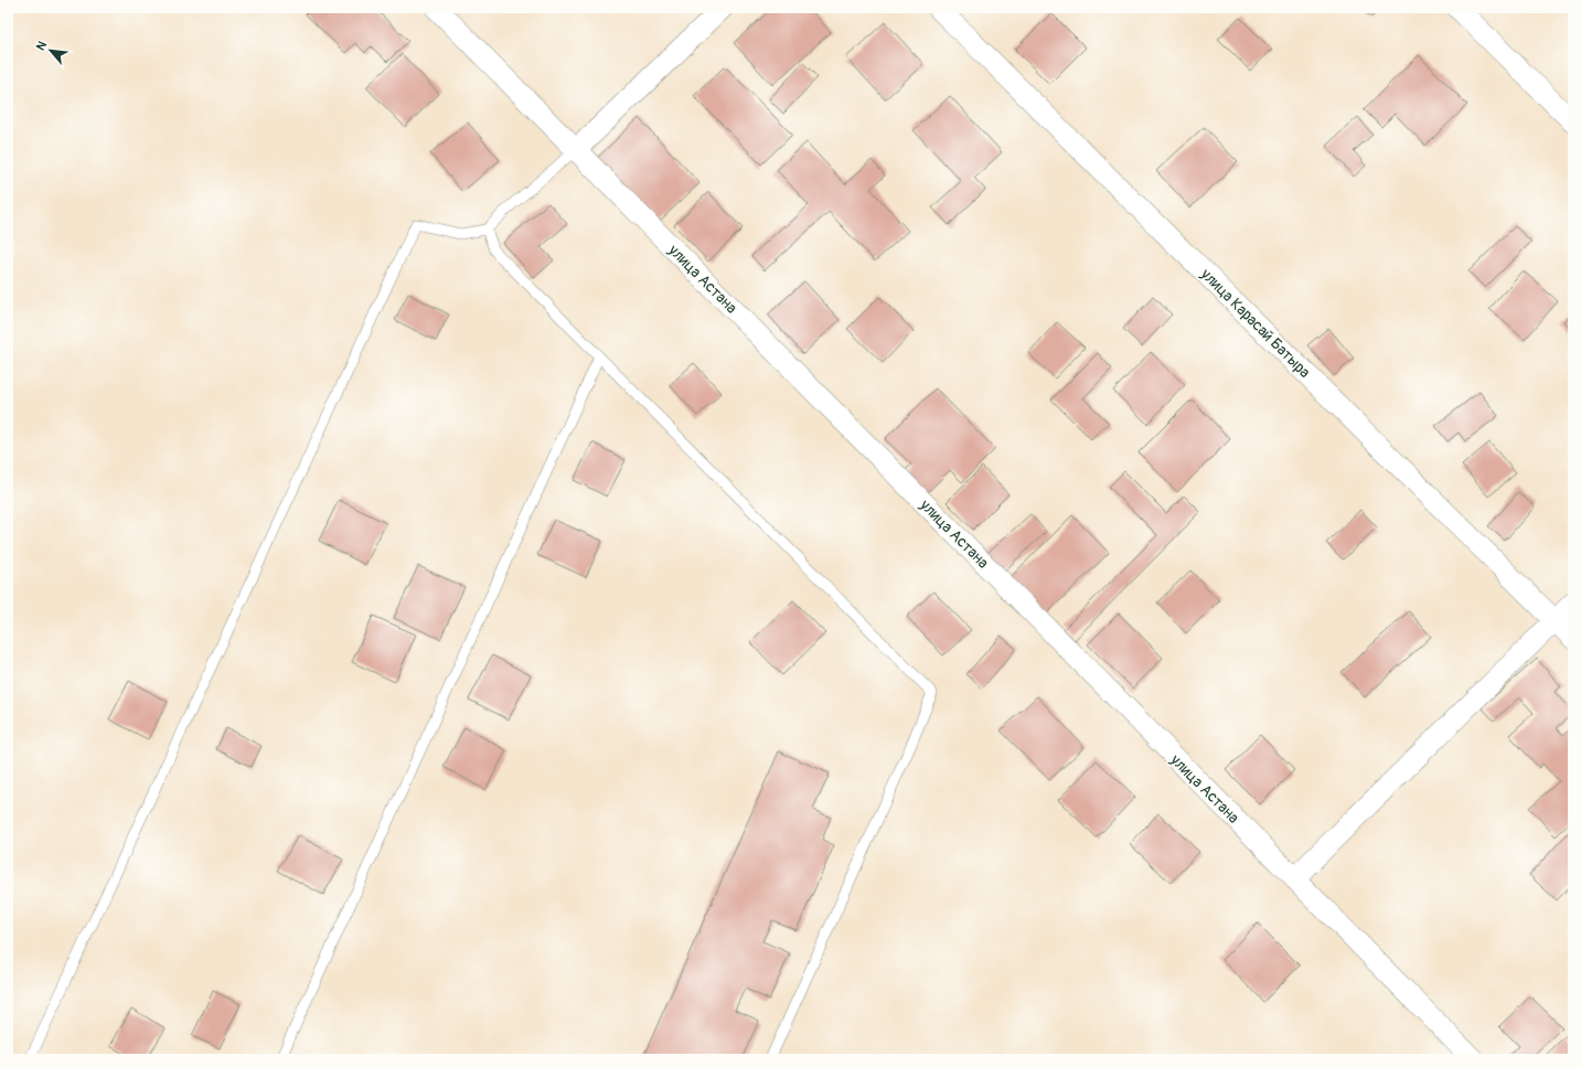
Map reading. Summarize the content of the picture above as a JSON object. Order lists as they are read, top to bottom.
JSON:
{
  "streets": {
    "street": ["улица Астана", "улица Карасай Батыра"]
  },
  "north": "top left"
}
